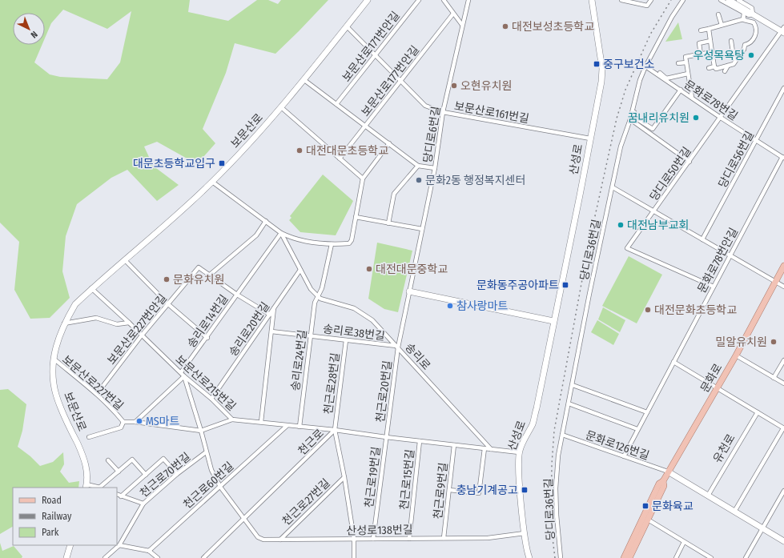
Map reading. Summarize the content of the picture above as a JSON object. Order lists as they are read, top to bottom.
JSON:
{
  "streets": {
    "main road": ["보문산로", "산성로", "문화로"],
    "street": [
      "보문산로171번안길",
      "보문산로177번안길",
      "문화로78번길",
      "보문산로161번길",
      "당디로6번길",
      "당디로56번길",
      "당디로50번길",
      "당디로36번길",
      "문화로78번안길",
      "송리로14번길",
      "보문산로227번안길",
      "송리로20번길",
      "송리로38번길",
      "송리로",
      "송리로24번길",
      "보문산로227번길",
      "보문산로215번길",
      "천근로28번길",
      "천근로20번길",
      "천근로",
      "문화로126번길",
      "유천로",
      "천근로70번길",
      "천근로19번길",
      "천근로15번길",
      "천근로60번길",
      "천근로9번길",
      "천근로27번길",
      "산성로138번길"
    ]
  },
  "crossings": [
    ["보문산로171번안길", "보문산로161번길"],
    ["보문산로177번안길", "보문산로161번길"],
    ["문화로78번길", "당디로56번길"],
    ["문화로78번길", "당디로50번길"],
    ["문화로78번길", "당디로36번길"],
    ["문화로78번길", "문화로78번안길"],
    ["보문산로161번길", "보문산로"],
    ["보문산로161번길", "당디로6번길"],
    ["보문산로161번길", "산성로"],
    ["보문산로", "보문산로227번길"],
    ["보문산로", "보문산로215번길"],
    ["당디로6번길", "송리로38번길"],
    ["당디로6번길", "송리로"],
    ["당디로6번길", "천근로20번길"],
    ["산성로", "천근로"],
    ["산성로", "산성로138번길"],
    ["당디로50번길", "문화로78번안길"],
    ["당디로36번길", "문화로126번길"],
    ["문화로78번안길", "문화로126번길"],
    ["송리로14번길", "보문산로227번안길"],
    ["송리로14번길", "보문산로215번길"],
    ["보문산로227번안길", "송리로20번길"],
    ["보문산로227번안길", "보문산로227번길"],
    ["보문산로227번안길", "보문산로215번길"],
    ["송리로20번길", "보문산로215번길"],
    ["송리로38번길", "송리로"],
    ["송리로38번길", "송리로24번길"],
    ["송리로38번길", "천근로28번길"],
    ["송리로38번길", "천근로20번길"],
    ["송리로", "송리로24번길"],
    ["송리로", "천근로20번길"],
    ["송리로", "천근로"],
    ["송리로24번길", "보문산로215번길"],
    ["문화로", "문화로126번길"],
    ["보문산로227번길", "보문산로215번길"],
    ["보문산로227번길", "산성로138번길"],
    ["보문산로215번길", "천근로28번길"],
    ["보문산로215번길", "천근로"],
    ["보문산로215번길", "천근로60번길"],
    ["보문산로215번길", "천근로27번길"],
    ["보문산로215번길", "산성로138번길"],
    ["천근로28번길", "천근로"],
    ["천근로28번길", "천근로27번길"],
    ["천근로20번길", "천근로"],
    ["천근로20번길", "천근로19번길"],
    ["천근로", "천근로19번길"],
    ["천근로", "천근로15번길"],
    ["천근로", "천근로9번길"],
    ["천근로", "천근로27번길"],
    ["천근로", "산성로138번길"],
    ["천근로70번길", "산성로138번길"],
    ["천근로19번길", "산성로138번길"],
    ["천근로15번길", "산성로138번길"],
    ["천근로60번길", "산성로138번길"],
    ["천근로9번길", "산성로138번길"],
    ["천근로27번길", "산성로138번길"]
  ],
  "places": {
    "other": [
      "대전보성초등학교",
      "우성목욕탕",
      "오현유치원",
      "꿈내리유치원",
      "대전대문초등학교",
      "문화2동 행정복지센터",
      "대전남부교회",
      "대전대문중학교",
      "문화유치원",
      "참사랑마트",
      "대전문화초등학교",
      "밀알유치원",
      "MS마트"
    ],
    "transit": [
      "중구보건소",
      "대문초등학교입구",
      "문화동주공아파트",
      "충남기계공고",
      "문화육교"
    ]
  },
  "legend": ["Road", "Railway", "Park"],
  "north": "bottom right"
}
